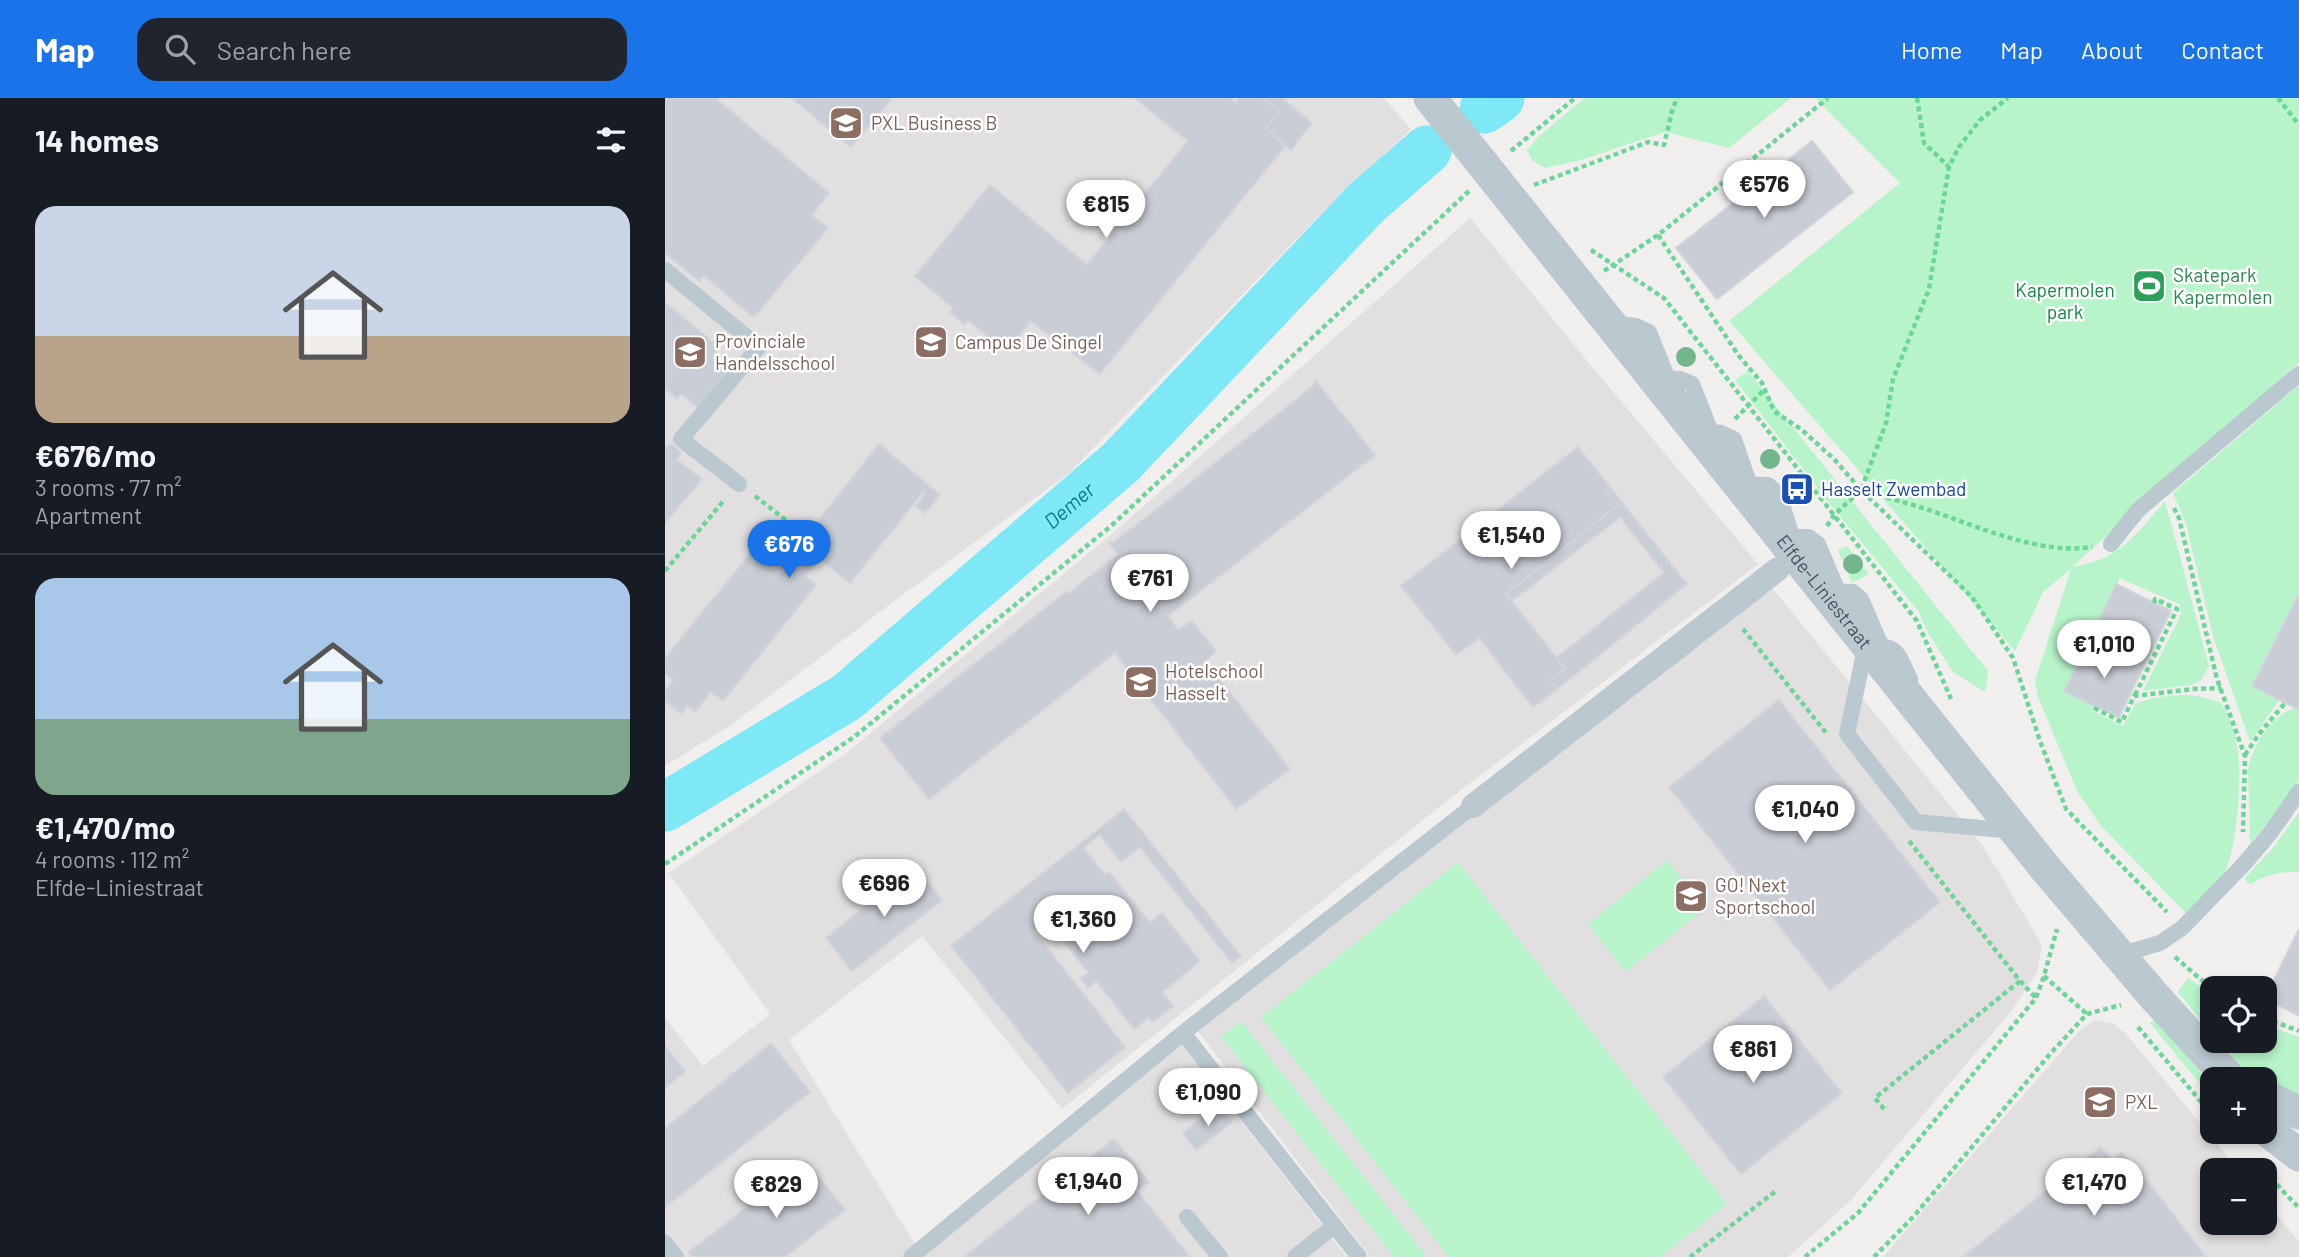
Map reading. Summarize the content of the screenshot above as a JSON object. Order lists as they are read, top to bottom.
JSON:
{
  "streets": {
    "street": ["Elfde-Liniestraat"]
  },
  "water": ["Demer"],
  "parks": ["Kapermolen park"],
  "places": {
    "school or university": [
      "PXL Business B",
      "Campus De Singel",
      "Provinciale Handelsschool",
      "Hotelschool Hasselt",
      "GO! Next Sportschool",
      "PXL"
    ],
    "sports": ["Skatepark Kapermolen"],
    "bus stop": ["Hasselt Zwembad"]
  },
  "page": {
    "header": "Map",
    "search": "Search here",
    "nav": [
      "Home",
      "Map",
      "About",
      "Contact"
    ],
    "heading": "14 homes",
    "price": [
      "€576",
      "€815",
      "€1,540",
      "€676",
      "€761",
      "€1,010",
      "€1,040",
      "€696",
      "€1,360",
      "€861",
      "€1,090",
      "€1,940",
      "€1,470",
      "€829"
    ],
    "list": [
      {
        "name": "€676/mo",
        "note": "3 rooms · 77 m² · Apartment"
      },
      {
        "name": "€1,470/mo",
        "note": "4 rooms · 112 m² · Elfde-Liniestraat"
      }
    ],
    "map_buttons": ["+", "−"]
  }
}
